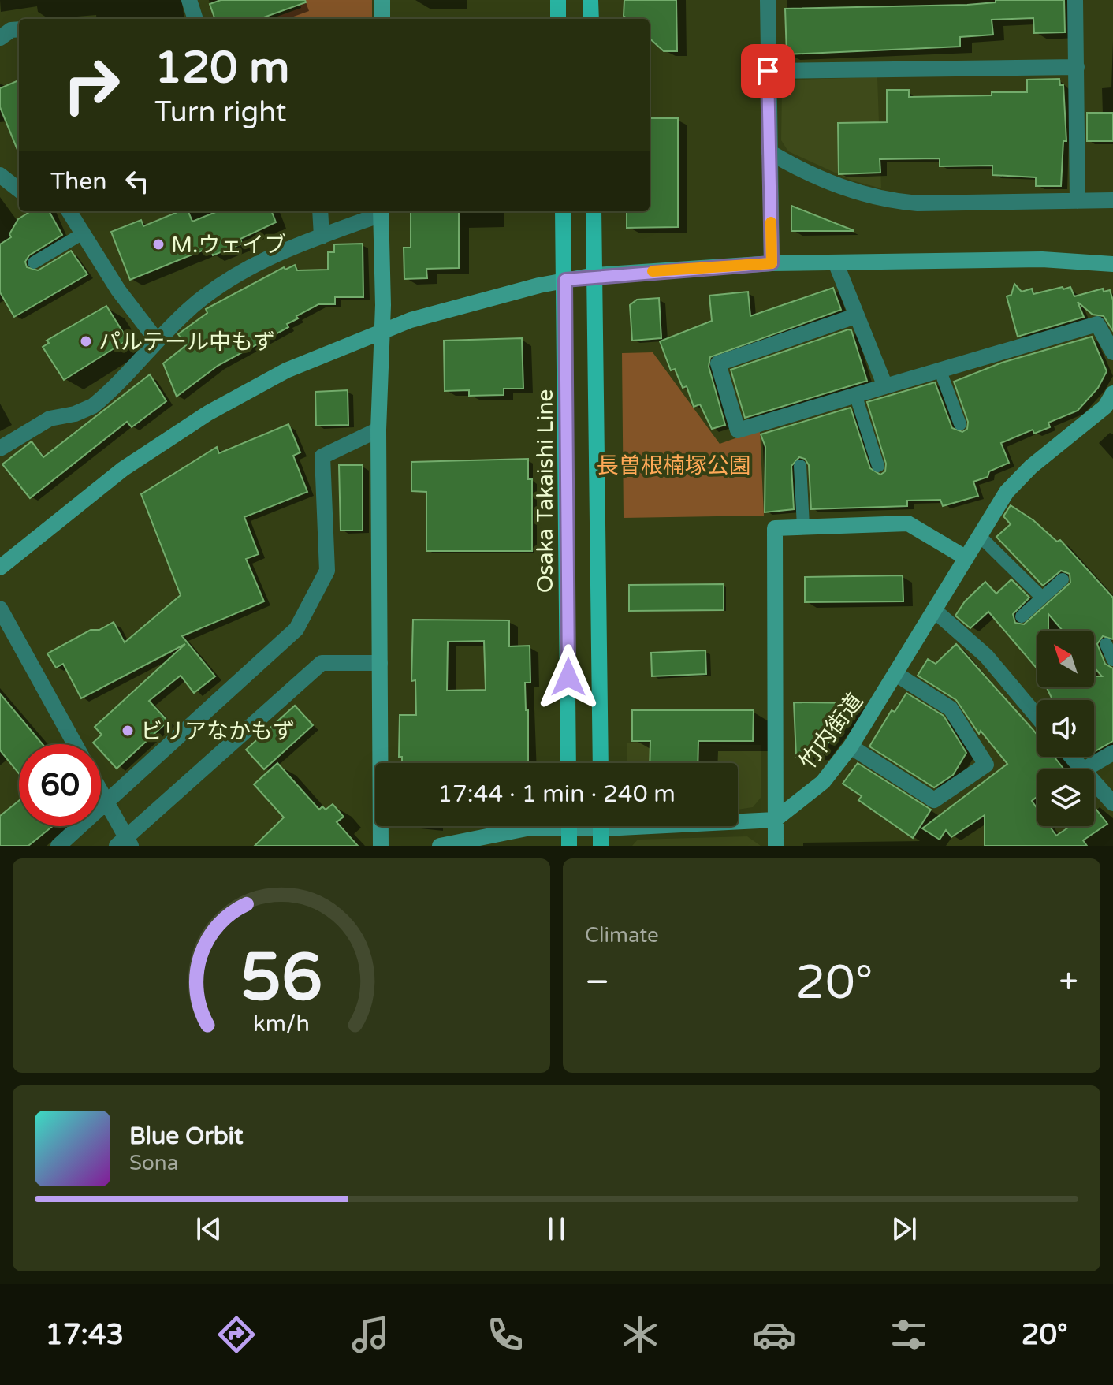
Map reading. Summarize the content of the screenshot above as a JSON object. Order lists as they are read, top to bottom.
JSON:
{
  "streets": {
    "main road": ["Osaka Takaishi Line"],
    "street": ["竹内街道"]
  },
  "parks": ["長曽根楠塚公園"],
  "places": ["M.ウェイブ", "パルテール中もず", "ビリアなかもず"],
  "north": "top left",
  "page": {
    "turn": ["120 m", "Turn right"],
    "then": "Then",
    "limit": "60",
    "trip": "17:44 · 1 min · 240 m",
    "tile": "Climate",
    "heat": ["−", "20°", "+"],
    "song": ["Blue Orbit", "Sona"],
    "tabs": ["17:43", "20°"],
    "gauge": ["56", "km/h"]
  }
}
